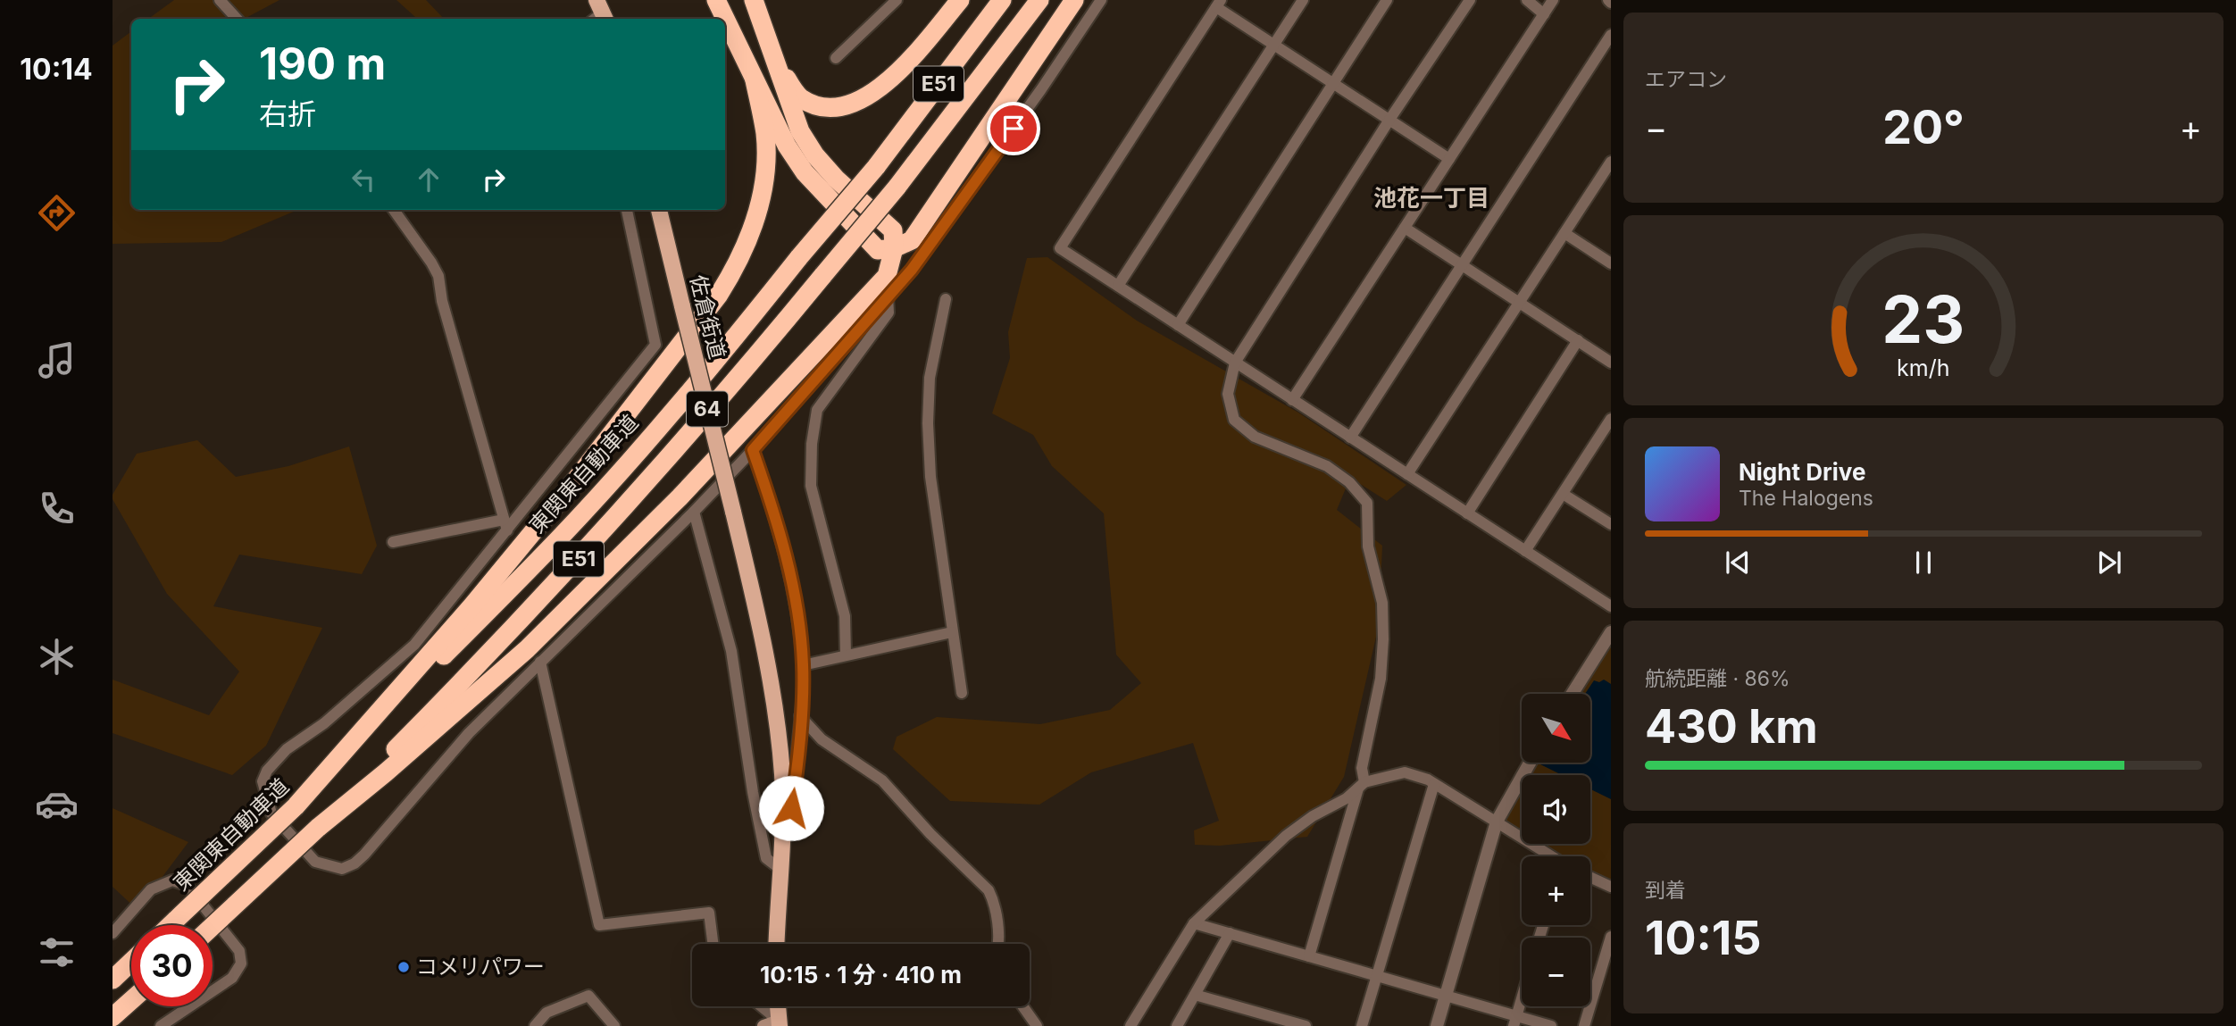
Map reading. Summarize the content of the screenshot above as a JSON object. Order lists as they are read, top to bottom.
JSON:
{
  "streets": {
    "highway": ["E51", "東関東自動車道"],
    "main road": ["佐倉街道", "64"]
  },
  "districts": ["池花一丁目"],
  "places": ["コメリパワー"],
  "north": "bottom right",
  "page": {
    "tabs": "10:14",
    "tile": [
      "エアコン",
      ["航続距離 · 86%", "430 km"],
      ["到着", "10:15"]
    ],
    "turn": ["190 m", "右折"],
    "heat": ["−", "20°", "+"],
    "song": ["Night Drive", "The Halogens"],
    "map_buttons": ["+", "−"],
    "limit": "30",
    "trip": "10:15 · 1 分 · 410 m",
    "gauge": ["23", "km/h"]
  }
}
